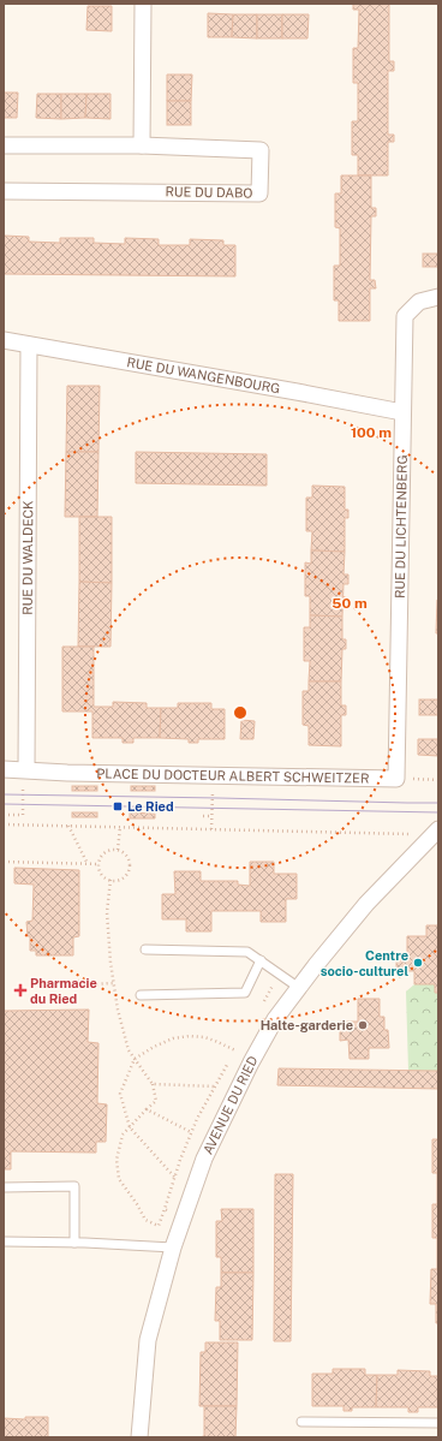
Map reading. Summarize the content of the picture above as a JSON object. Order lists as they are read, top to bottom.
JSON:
{
  "streets": {
    "street": [
      "RUE DU DABO",
      "RUE DU WANGENBOURG",
      "RUE DU LICHTENBERG",
      "RUE DU WALDECK",
      "PLACE DU DOCTEUR ALBERT SCHWEITZER",
      "AVENUE DU RIED"
    ]
  },
  "crossings": [
    ["RUE DU WANGENBOURG", "RUE DU LICHTENBERG"],
    ["RUE DU WANGENBOURG", "RUE DU WALDECK"],
    ["RUE DU LICHTENBERG", "PLACE DU DOCTEUR ALBERT SCHWEITZER"],
    ["RUE DU WALDECK", "PLACE DU DOCTEUR ALBERT SCHWEITZER"]
  ],
  "places": {
    "transit": ["Le Ried"],
    "other": ["Centre socio-culturel", "Halte-garderie"],
    "health": ["Pharmacie du Ried"]
  },
  "rings": ["100 m", "50 m"]
}
